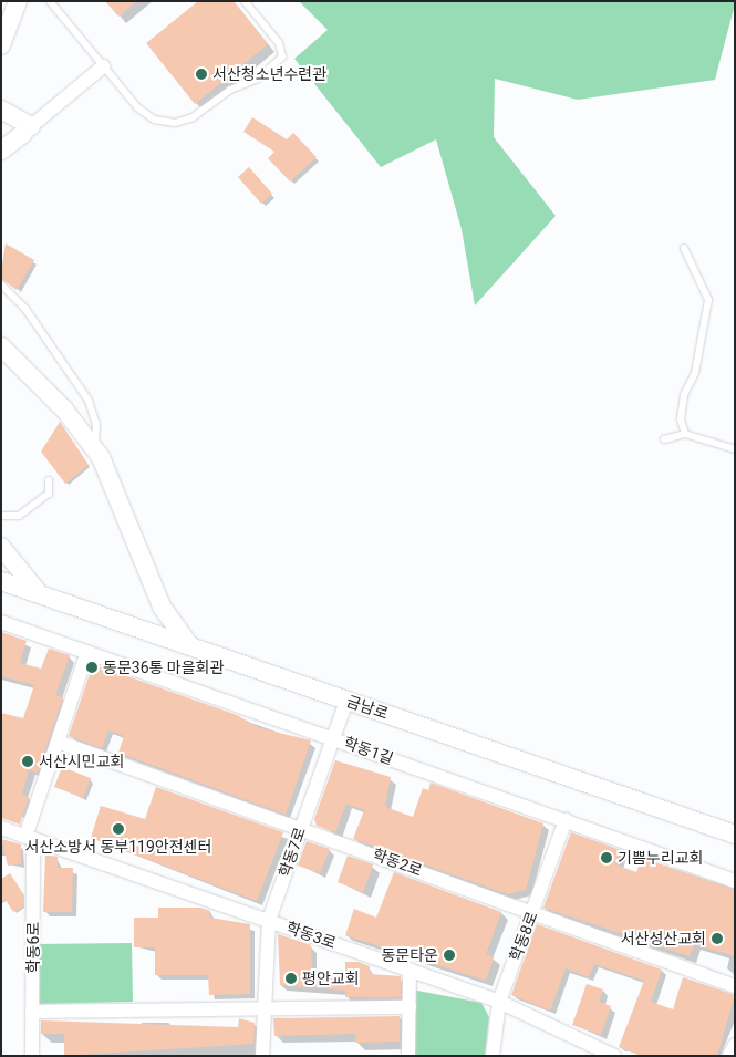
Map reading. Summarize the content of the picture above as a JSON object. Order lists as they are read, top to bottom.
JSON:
{
  "streets": {
    "street": [
      "금남로",
      "학동1길",
      "학동7로",
      "학동2로",
      "학동3로",
      "학동8로",
      "학동6로"
    ]
  },
  "crossings": [
    ["금남로", "학동7로"],
    ["학동1길", "학동7로"],
    ["학동1길", "학동8로"],
    ["학동1길", "학동6로"],
    ["학동7로", "학동2로"],
    ["학동7로", "학동3로"],
    ["학동2로", "학동8로"],
    ["학동2로", "학동6로"],
    ["학동3로", "학동8로"],
    ["학동3로", "학동6로"]
  ],
  "places": [
    "서산청소년수련관",
    "동문36통 마을회관",
    "서산시민교회",
    "서산소방서 동부119안전센터",
    "기쁨누리교회",
    "서산성산교회",
    "동문타운",
    "평안교회"
  ]
}
